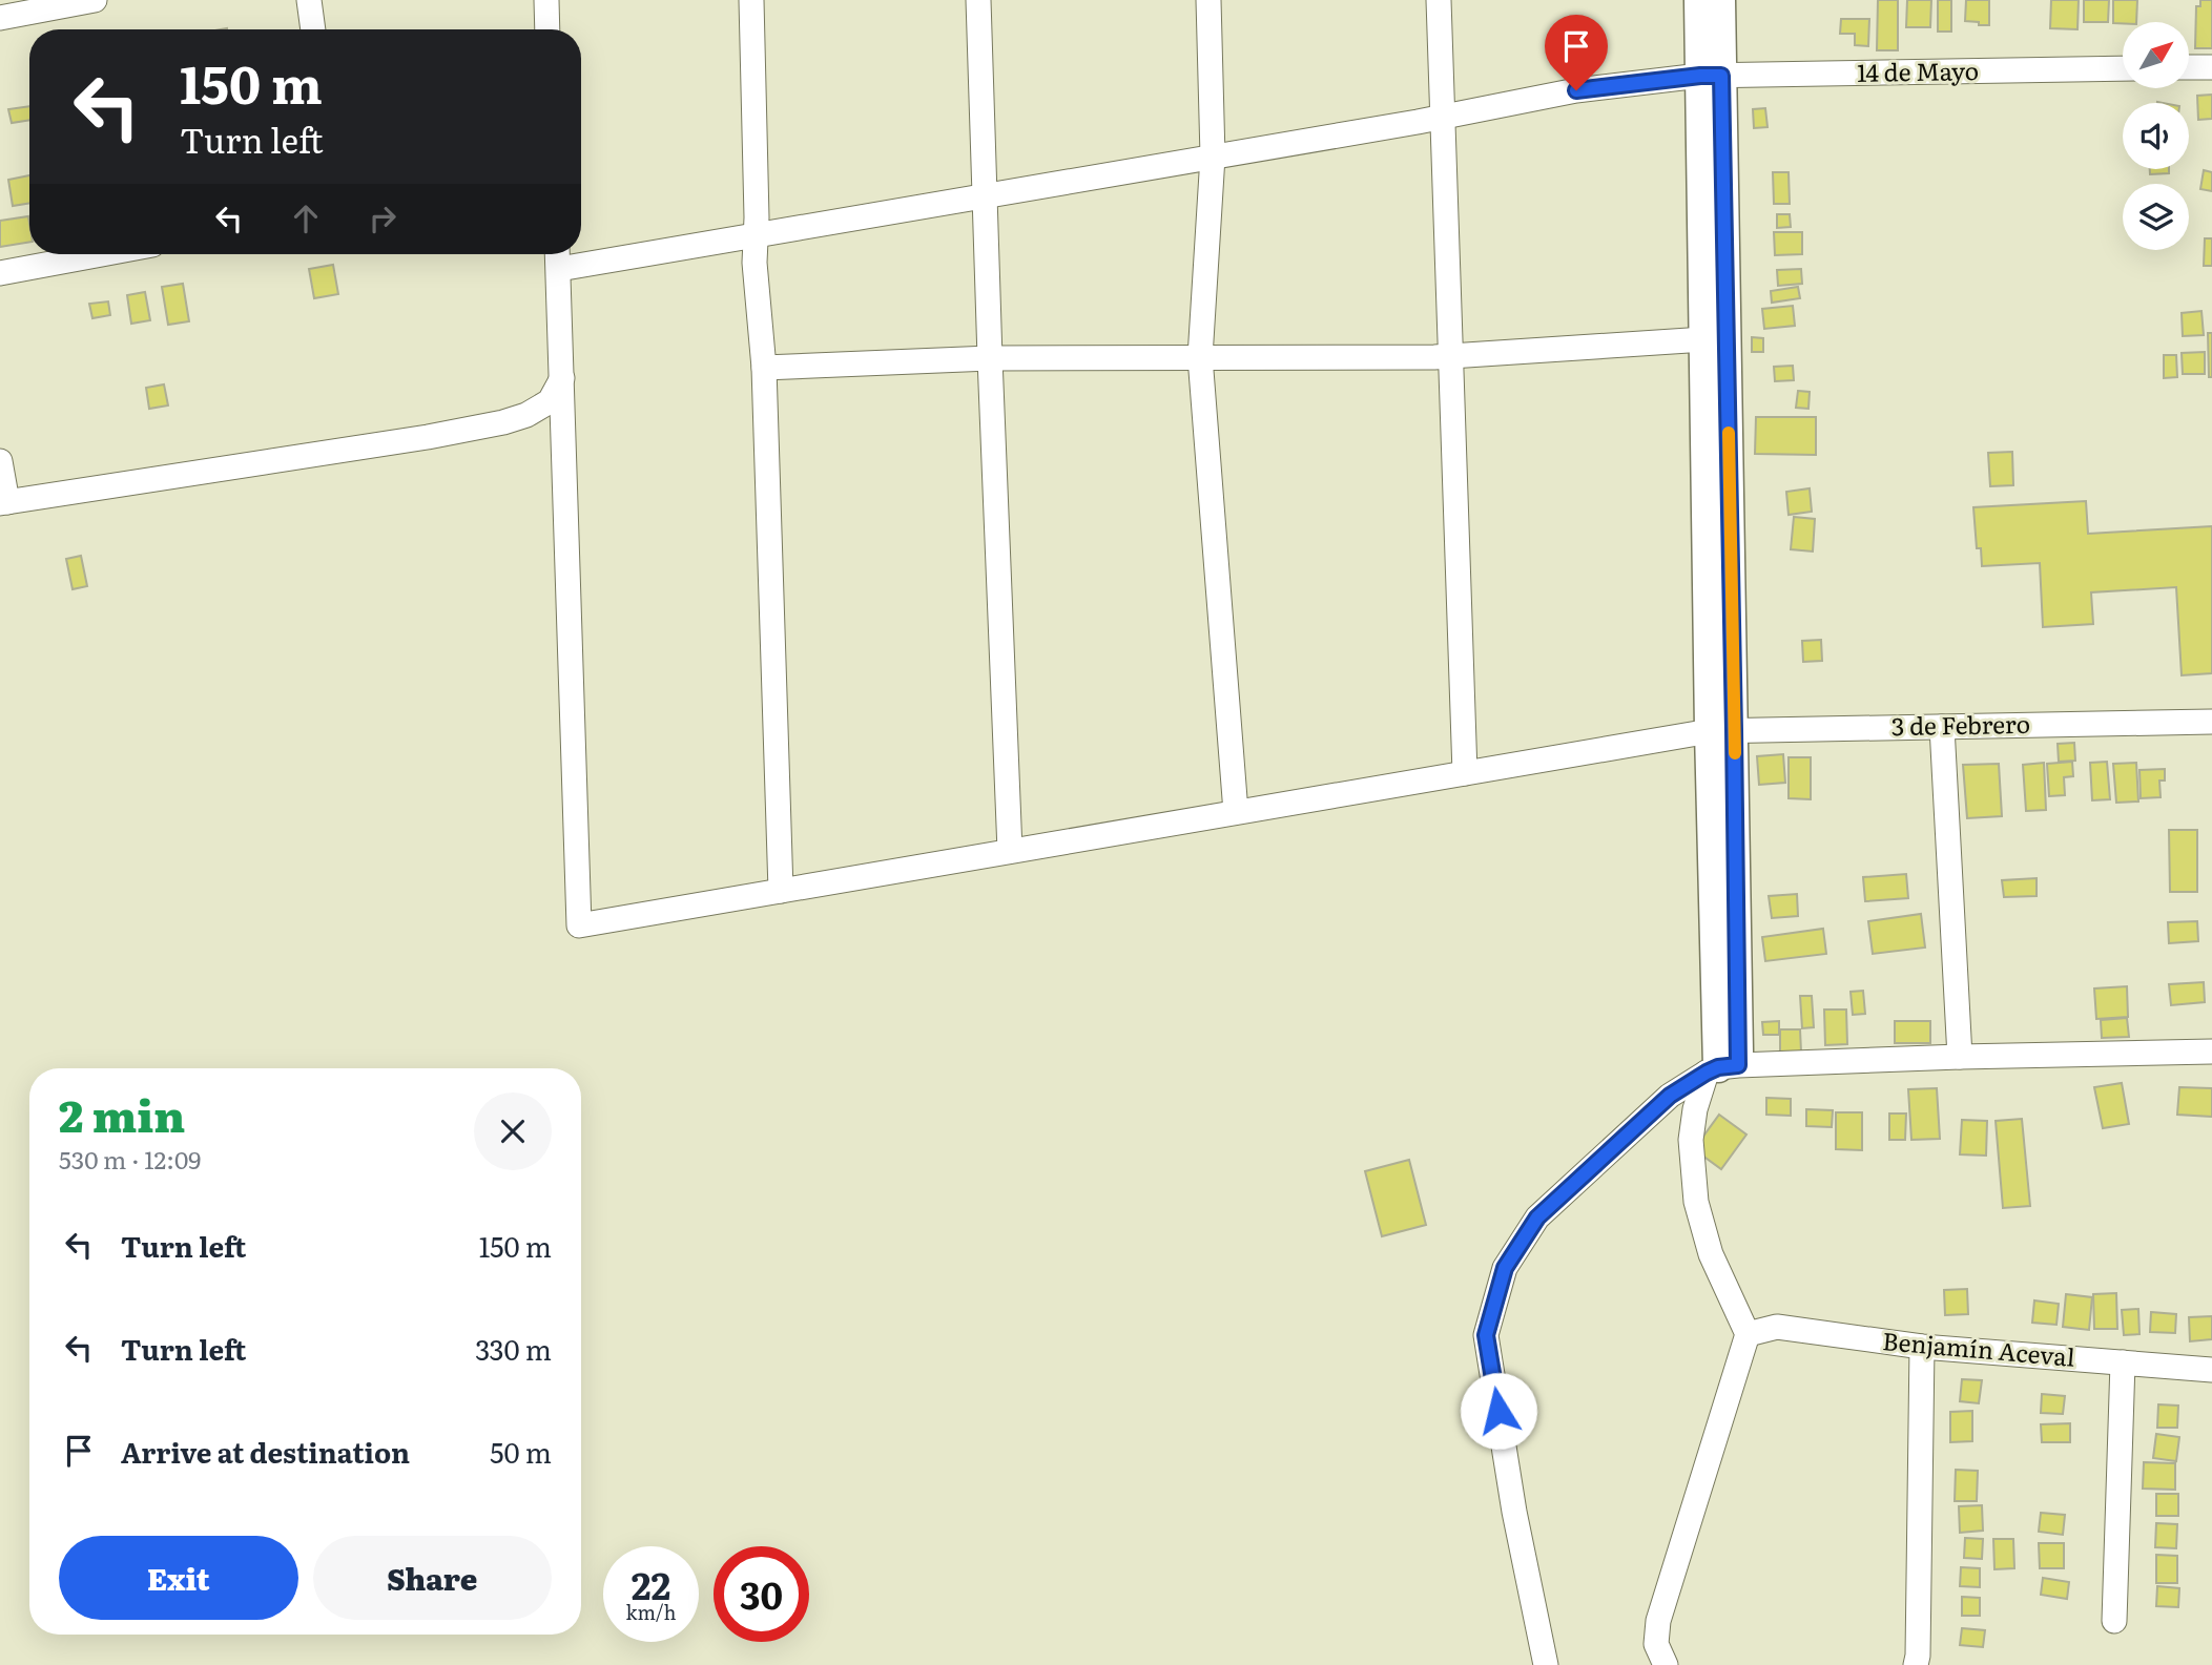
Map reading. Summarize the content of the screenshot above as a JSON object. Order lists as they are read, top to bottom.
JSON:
{
  "streets": {
    "street": ["14 de Mayo", "3 de Febrero", "Benjamín Aceval"]
  },
  "north": "top right",
  "page": {
    "turn": ["150 m", "Turn left"],
    "heading": ["2 min", "530 m · 12:09"],
    "list": [
      {
        "name": "Turn left",
        "value": "150 m"
      },
      {
        "name": "Turn left",
        "value": "330 m"
      },
      {
        "name": "Arrive at destination",
        "value": "50 m"
      }
    ],
    "buttons": ["Exit", "Share"],
    "speed": "22 km/h",
    "limit": "30"
  }
}
